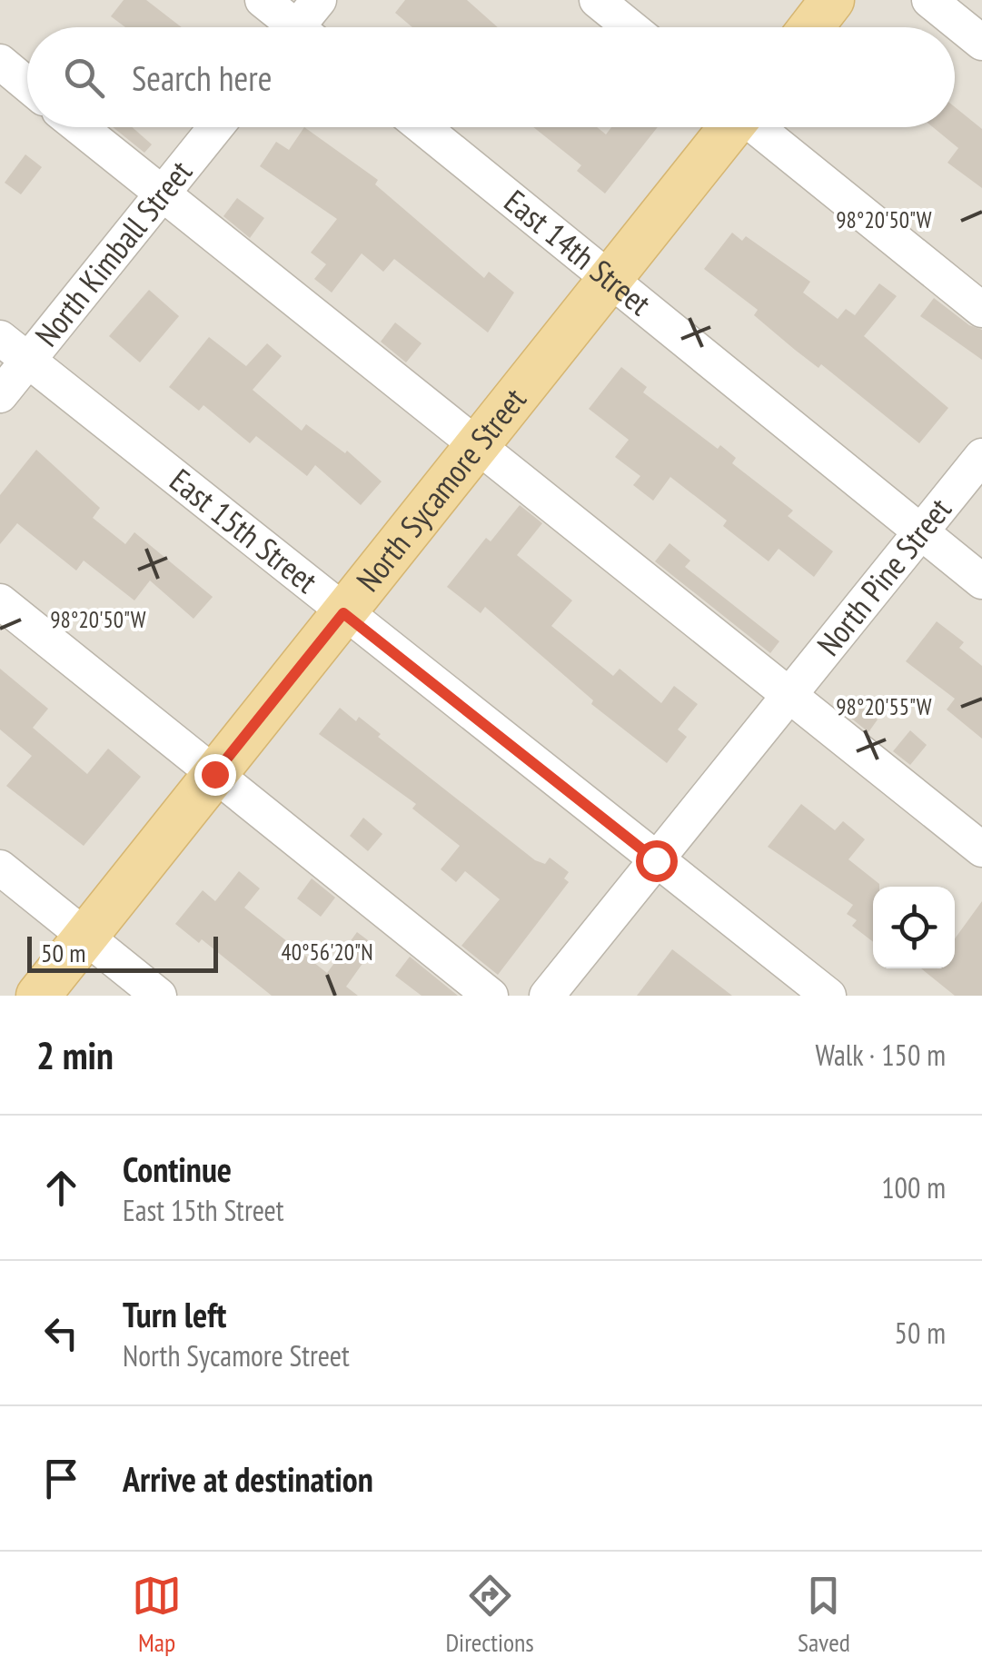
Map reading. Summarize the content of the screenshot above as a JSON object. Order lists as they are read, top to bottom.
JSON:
{
  "streets": {
    "main road": ["North Sycamore Street"],
    "street": [
      "East 14th Street",
      "North Kimball Street",
      "East 15th Street",
      "North Pine Street"
    ]
  },
  "crossings": [
    ["East 14th Street", "North Sycamore Street"],
    ["East 14th Street", "North Pine Street"],
    ["North Kimball Street", "East 15th Street"],
    ["North Sycamore Street", "East 15th Street"],
    ["East 15th Street", "North Pine Street"]
  ],
  "scale_bar": "50 m",
  "page": {
    "search": "Search here",
    "scale": "50 m",
    "heading": ["2 min", "Walk · 150 m"],
    "list": [
      ["Continue", "East 15th Street", "100 m"],
      ["Turn left", "North Sycamore Street", "50 m"],
      "Arrive at destination"
    ],
    "nav": ["Map", "Directions", "Saved"]
  },
  "coordinates": ["98°20'50\"W", "98°20'55\"W", "40°56'20\"N"]
}
